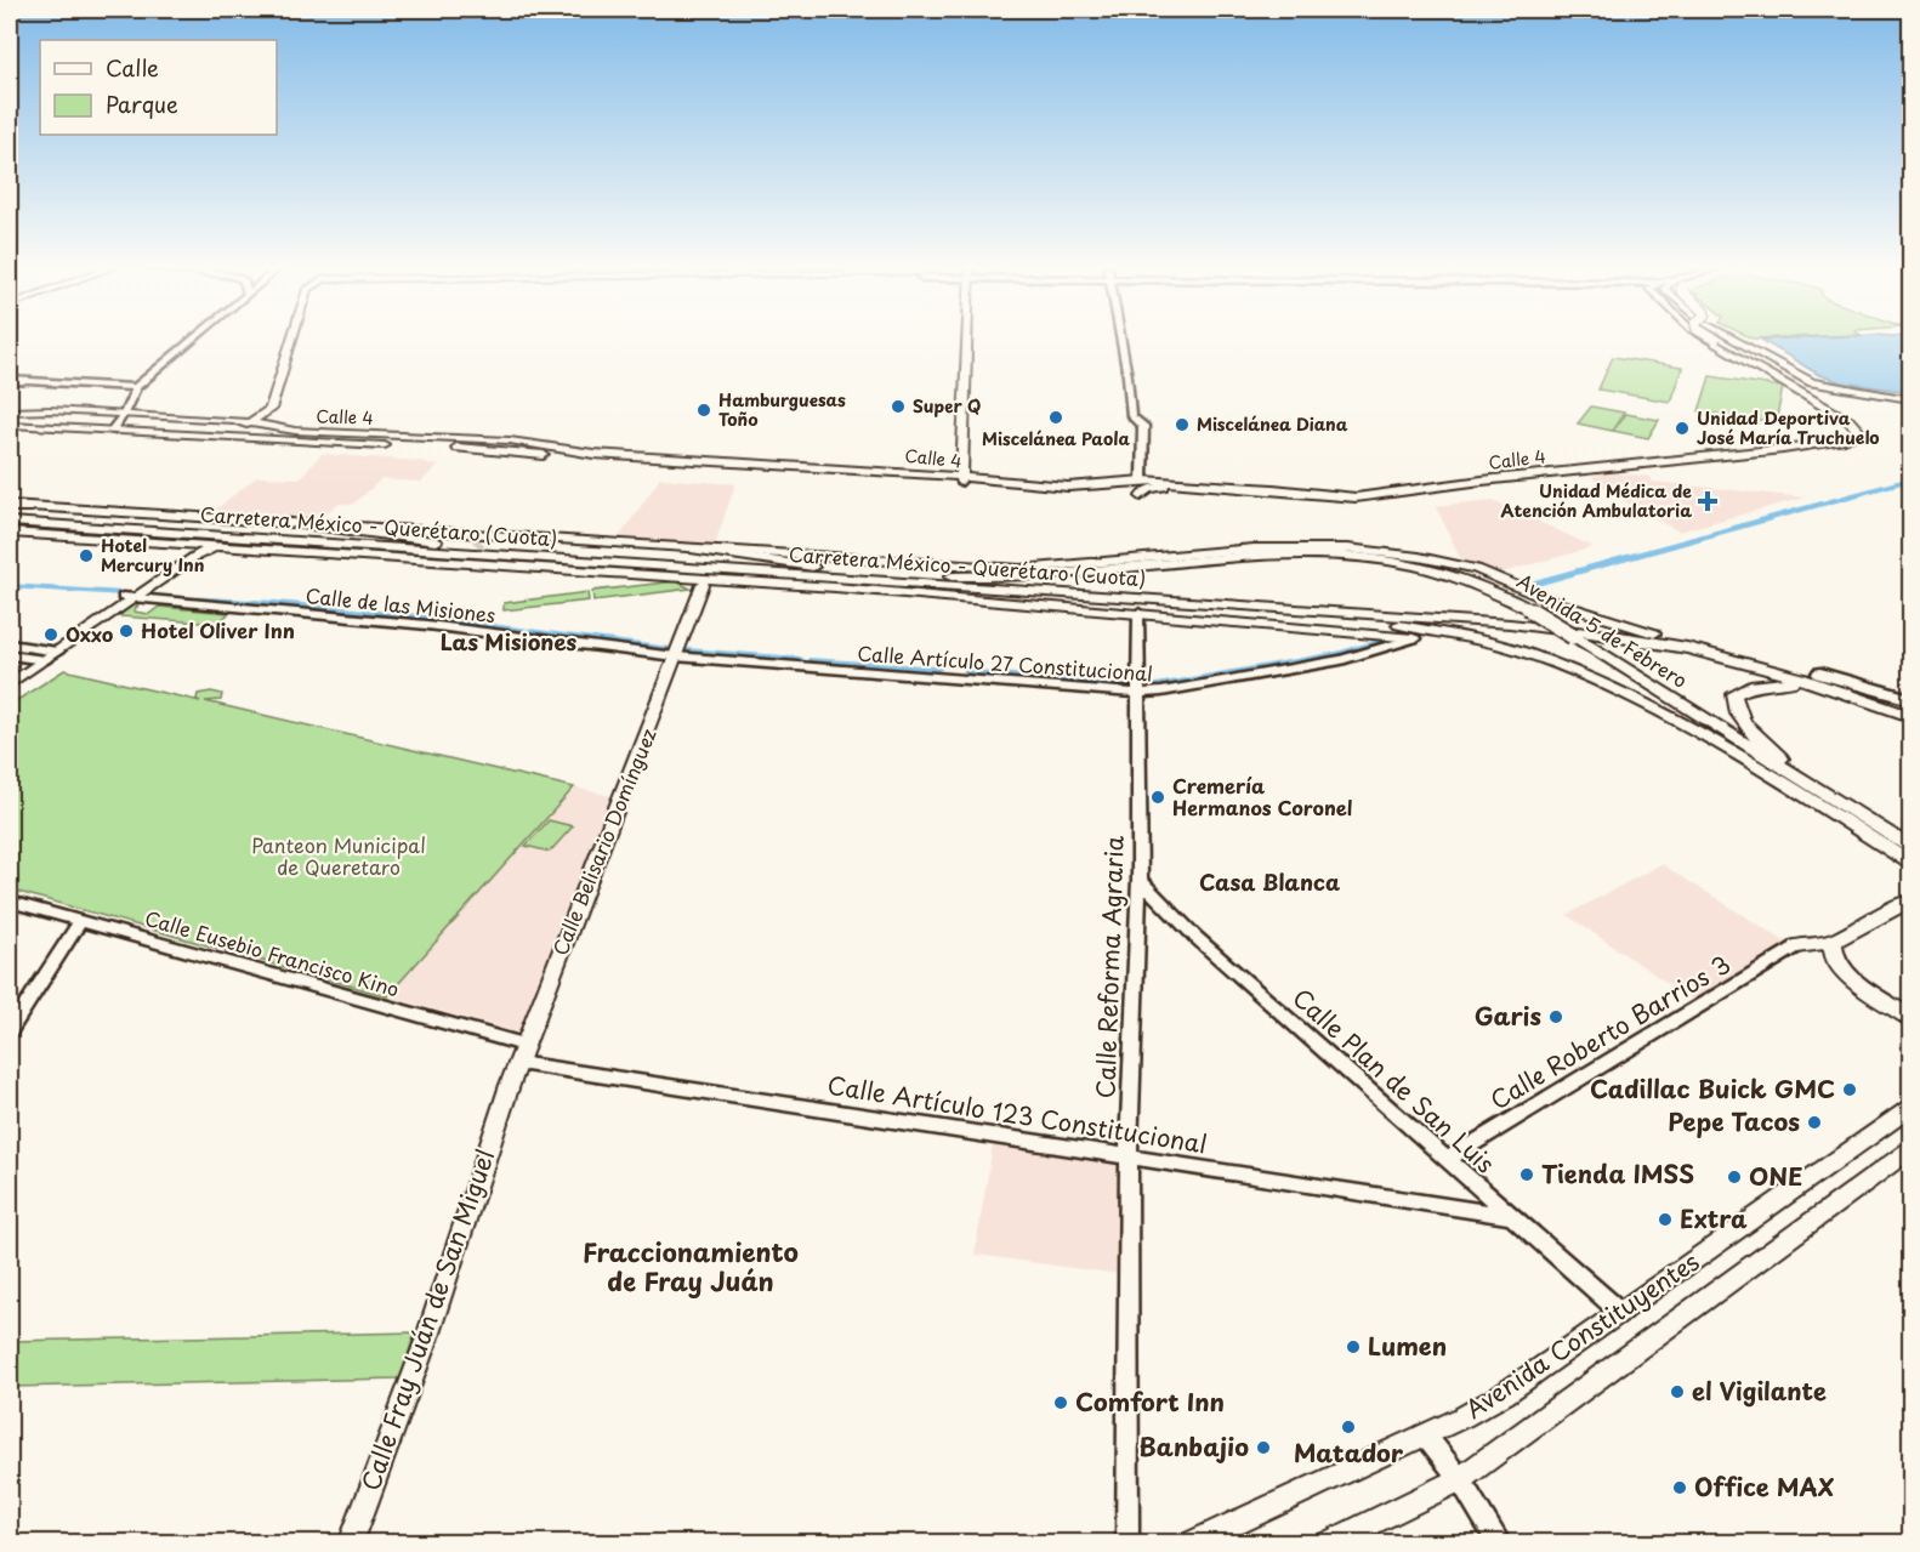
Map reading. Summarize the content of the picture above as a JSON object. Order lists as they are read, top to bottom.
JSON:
{
  "streets": {
    "highway": ["Carretera México - Querétaro (Cuota)", "Avenida 5 de Febrero"],
    "main road": [
      "Calle 4",
      "Calle Belisario Domínguez",
      "Calle Fray Juán de San Miguel",
      "Avenida Constituyentes"
    ],
    "street": [
      "Calle de las Misiones",
      "Calle Artículo 27 Constitucional",
      "Calle Eusebio Francisco Kino",
      "Calle Reforma Agraria",
      "Calle Roberto Barrios 3",
      "Calle Plan de San Luis",
      "Calle Artículo 123 Constitucional"
    ]
  },
  "crossings": [
    ["Carretera México - Querétaro (Cuota)", "Avenida 5 de Febrero"],
    ["Calle de las Misiones", "Calle Artículo 27 Constitucional"],
    ["Calle de las Misiones", "Calle Belisario Domínguez"],
    ["Calle Artículo 27 Constitucional", "Calle Belisario Domínguez"],
    ["Calle Artículo 27 Constitucional", "Calle Reforma Agraria"],
    ["Calle Belisario Domínguez", "Calle Eusebio Francisco Kino"],
    ["Calle Belisario Domínguez", "Calle Artículo 123 Constitucional"],
    ["Calle Belisario Domínguez", "Calle Fray Juán de San Miguel"],
    ["Calle Eusebio Francisco Kino", "Calle Artículo 123 Constitucional"],
    ["Calle Reforma Agraria", "Calle Plan de San Luis"],
    ["Calle Reforma Agraria", "Calle Artículo 123 Constitucional"],
    ["Calle Roberto Barrios 3", "Calle Plan de San Luis"],
    ["Calle Plan de San Luis", "Calle Artículo 123 Constitucional"],
    ["Calle Plan de San Luis", "Avenida Constituyentes"]
  ],
  "districts": ["Las Misiones", "Casa Blanca", "Fraccionamiento de Fray Juán"],
  "parks": ["Panteon Municipal de Queretaro"],
  "places": {
    "other": [
      "Super Q",
      "Hamburguesas Toño",
      "Miscelánea Paola",
      "Miscelánea Diana",
      "Unidad Deportiva José María Truchuelo",
      "Hotel Mercury Inn",
      "Hotel Oliver Inn",
      "Oxxo",
      "Cremería Hermanos Coronel",
      "Garis",
      "Cadillac Buick GMC",
      "Pepe Tacos",
      "Tienda IMSS",
      "ONE",
      "Extra",
      "Lumen",
      "el Vigilante",
      "Comfort Inn",
      "Matador",
      "Banbajio",
      "Office MAX"
    ],
    "health": ["Unidad Médica de Atención Ambulatoria"]
  },
  "legend": ["Calle", "Parque"]
}
